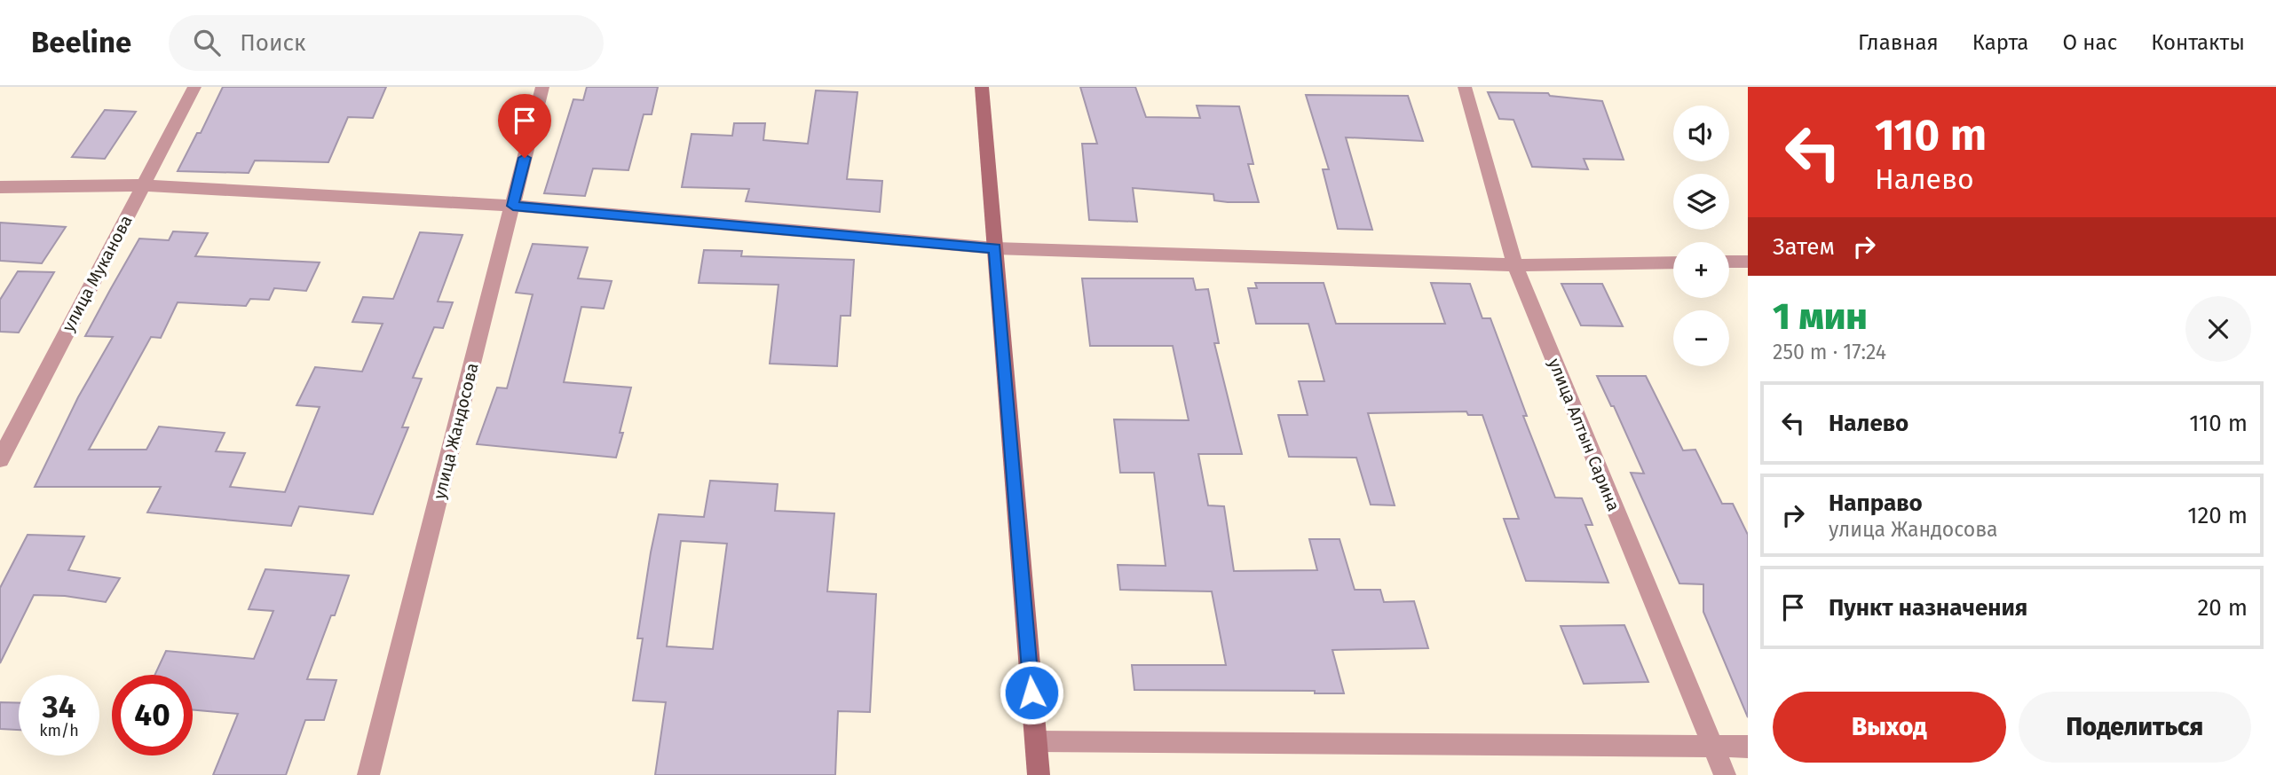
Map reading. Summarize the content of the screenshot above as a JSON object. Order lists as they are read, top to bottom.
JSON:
{
  "streets": {
    "street": ["улица Муканова", "улица Жандосова", "улица Алтын Сарина"]
  },
  "page": {
    "header": "Beeline",
    "search": "Поиск",
    "nav": [
      "Главная",
      "Карта",
      "О нас",
      "Контакты"
    ],
    "turn": ["110 m", "Налево"],
    "map_buttons": ["+", "−"],
    "then": "Затем",
    "heading": ["1 мин", "250 m · 17:24"],
    "list": [
      {
        "name": "Налево",
        "value": "110 m"
      },
      {
        "name": "Направо",
        "note": "улица Жандосова",
        "value": "120 m"
      },
      {
        "name": "Пункт назначения",
        "value": "20 m"
      }
    ],
    "speed": "34 km/h",
    "limit": "40",
    "buttons": ["Выход", "Поделиться"]
  }
}
